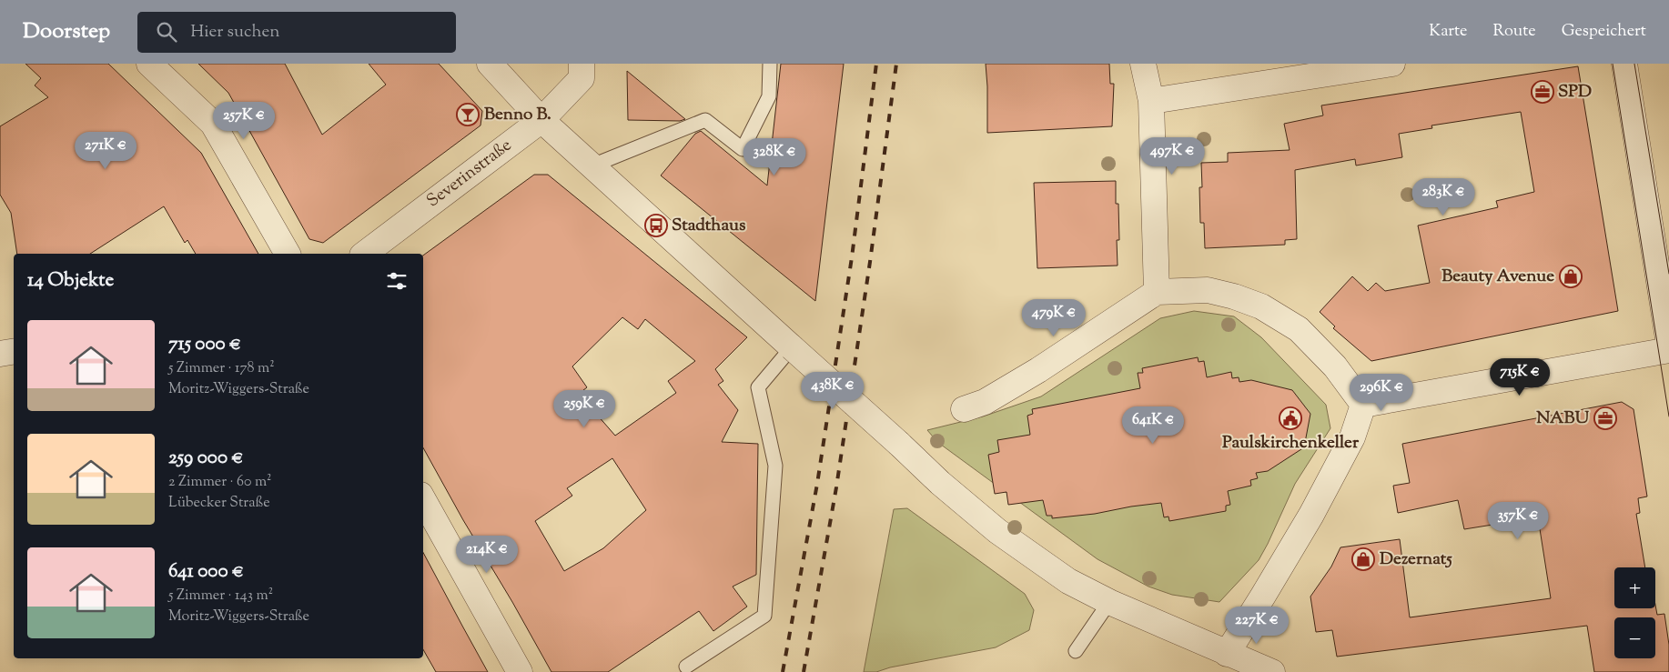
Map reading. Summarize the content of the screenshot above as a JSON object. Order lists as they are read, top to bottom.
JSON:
{
  "streets": {
    "street": ["Severinstraße"]
  },
  "places": {
    "office": ["SPD", "NABU"],
    "bar": ["Benno B."],
    "bus stop": ["Stadthaus"],
    "shop": ["Beauty Avenue", "Dezernat5"],
    "public building": ["Paulskirchenkeller"]
  },
  "page": {
    "header": "Doorstep",
    "search": "Hier suchen",
    "nav": ["Karte", "Route", "Gespeichert"],
    "price": [
      "257K €",
      "271K €",
      "497K €",
      "328K €",
      "283K €",
      "479K €",
      "715K €",
      "438K €",
      "296K €",
      "259K €",
      "641K €",
      "357K €",
      "214K €",
      "227K €"
    ],
    "heading": "14 Objekte",
    "list": [
      {
        "name": "715 000 €",
        "note": "5 Zimmer · 178 m² · Moritz-Wiggers-Straße"
      },
      {
        "name": "259 000 €",
        "note": "2 Zimmer · 60 m² · Lübecker Straße"
      },
      {
        "name": "641 000 €",
        "note": "5 Zimmer · 143 m² · Moritz-Wiggers-Straße"
      }
    ],
    "map_buttons": ["+", "−"]
  }
}
